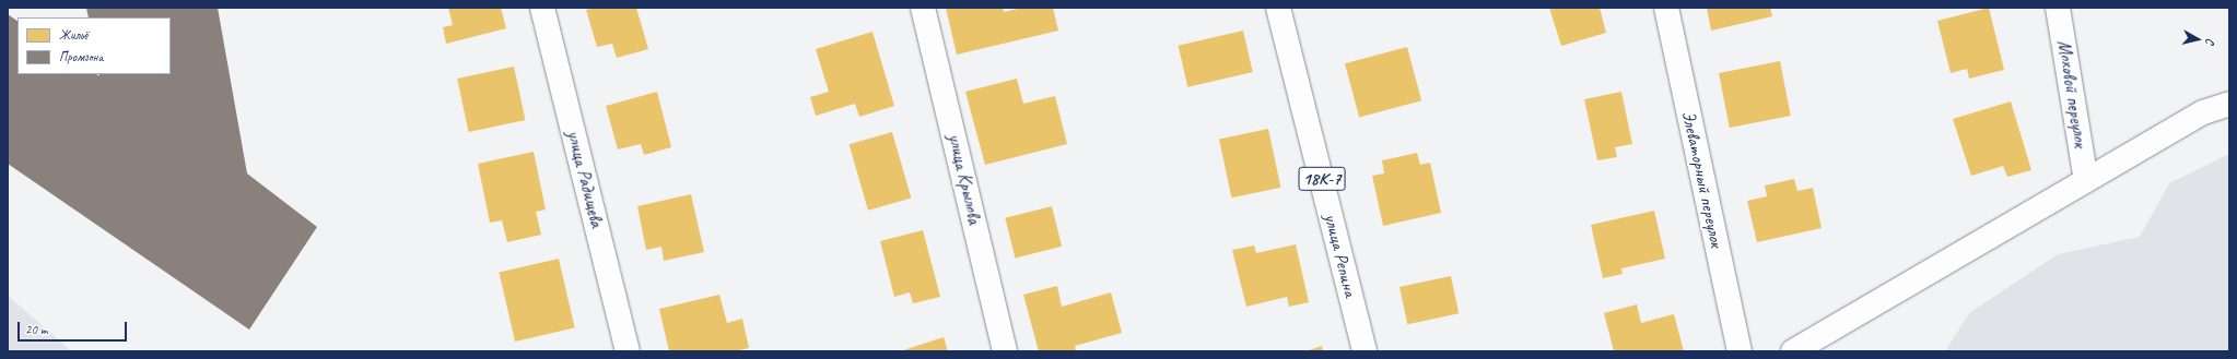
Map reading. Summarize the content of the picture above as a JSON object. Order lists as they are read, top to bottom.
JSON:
{
  "streets": {
    "street": [
      "Моховой переулок",
      "улица Радищева",
      "улица Крылова",
      "18К-7",
      "Элеваторный переулок",
      "улица Репина"
    ]
  },
  "legend": ["Жильё", "Промзона"],
  "scale_bar": "20 m",
  "north": "right"
}
